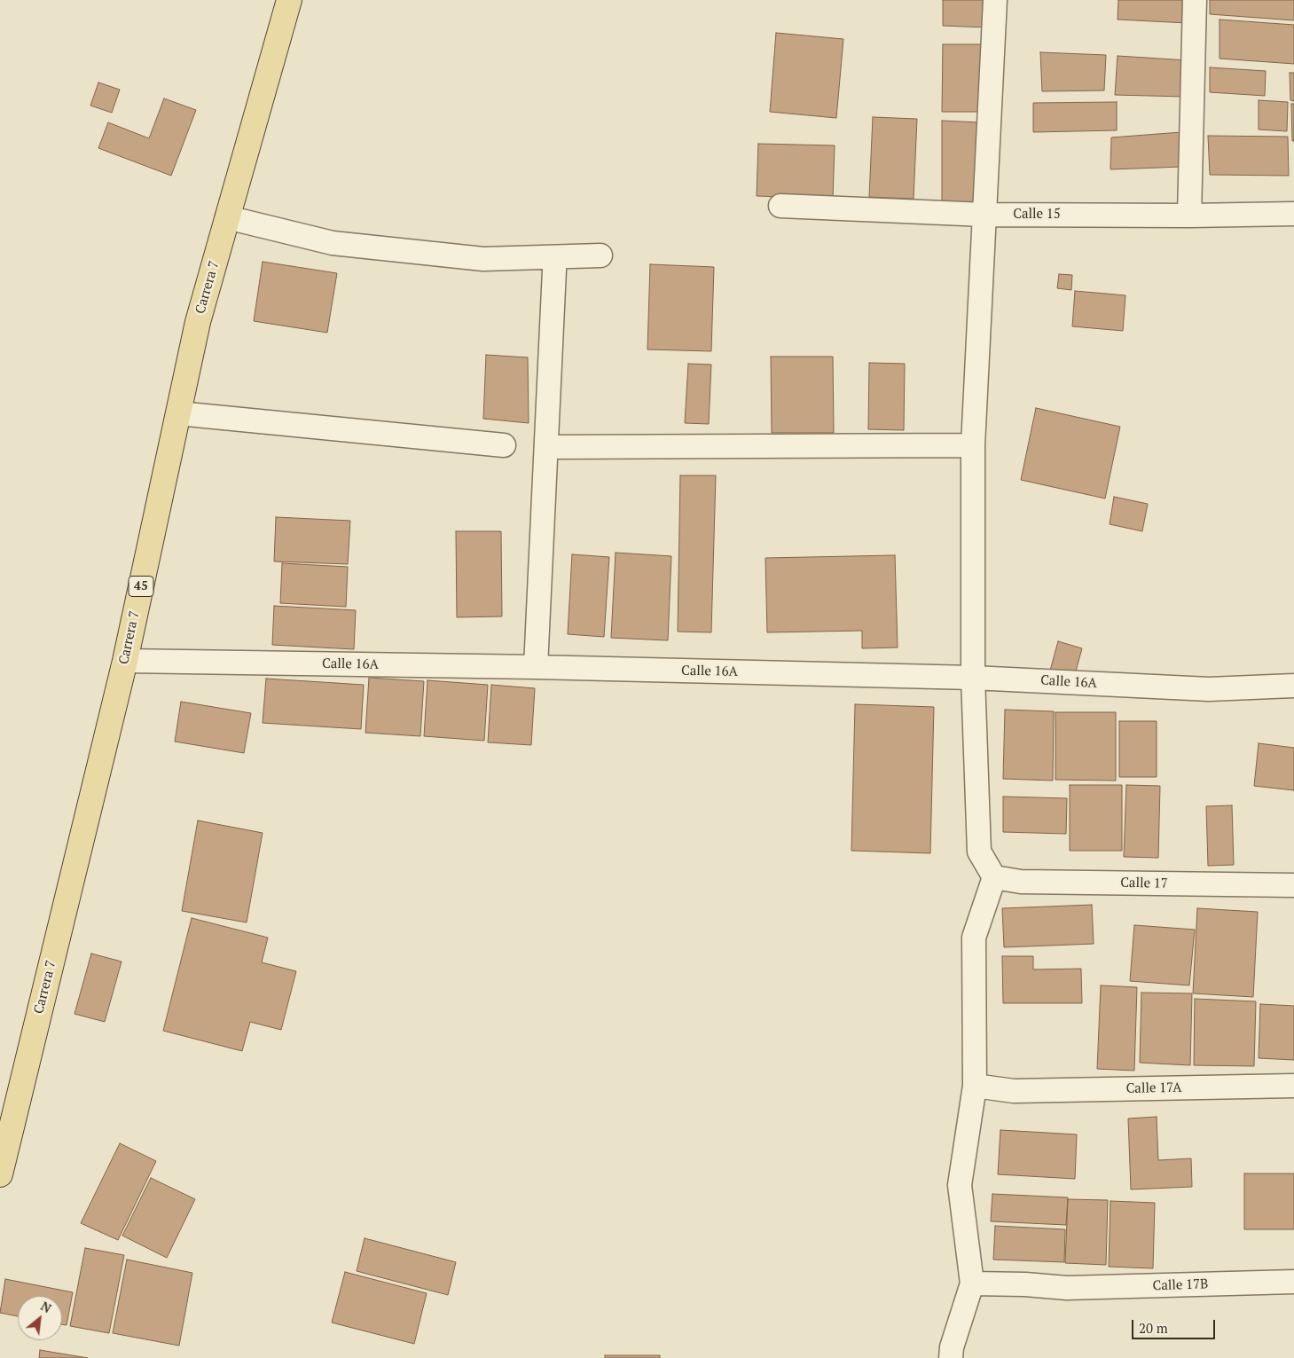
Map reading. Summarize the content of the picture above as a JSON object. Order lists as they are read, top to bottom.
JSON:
{
  "streets": {
    "main road": ["Carrera 7", "45"],
    "street": [
      "Calle 15",
      "Calle 16A",
      "Calle 17",
      "Calle 17A",
      "Calle 17B"
    ]
  },
  "crossings": [
    ["Carrera 7", "Calle 16A"]
  ],
  "scale_bar": "20 m",
  "north": "top right"
}
